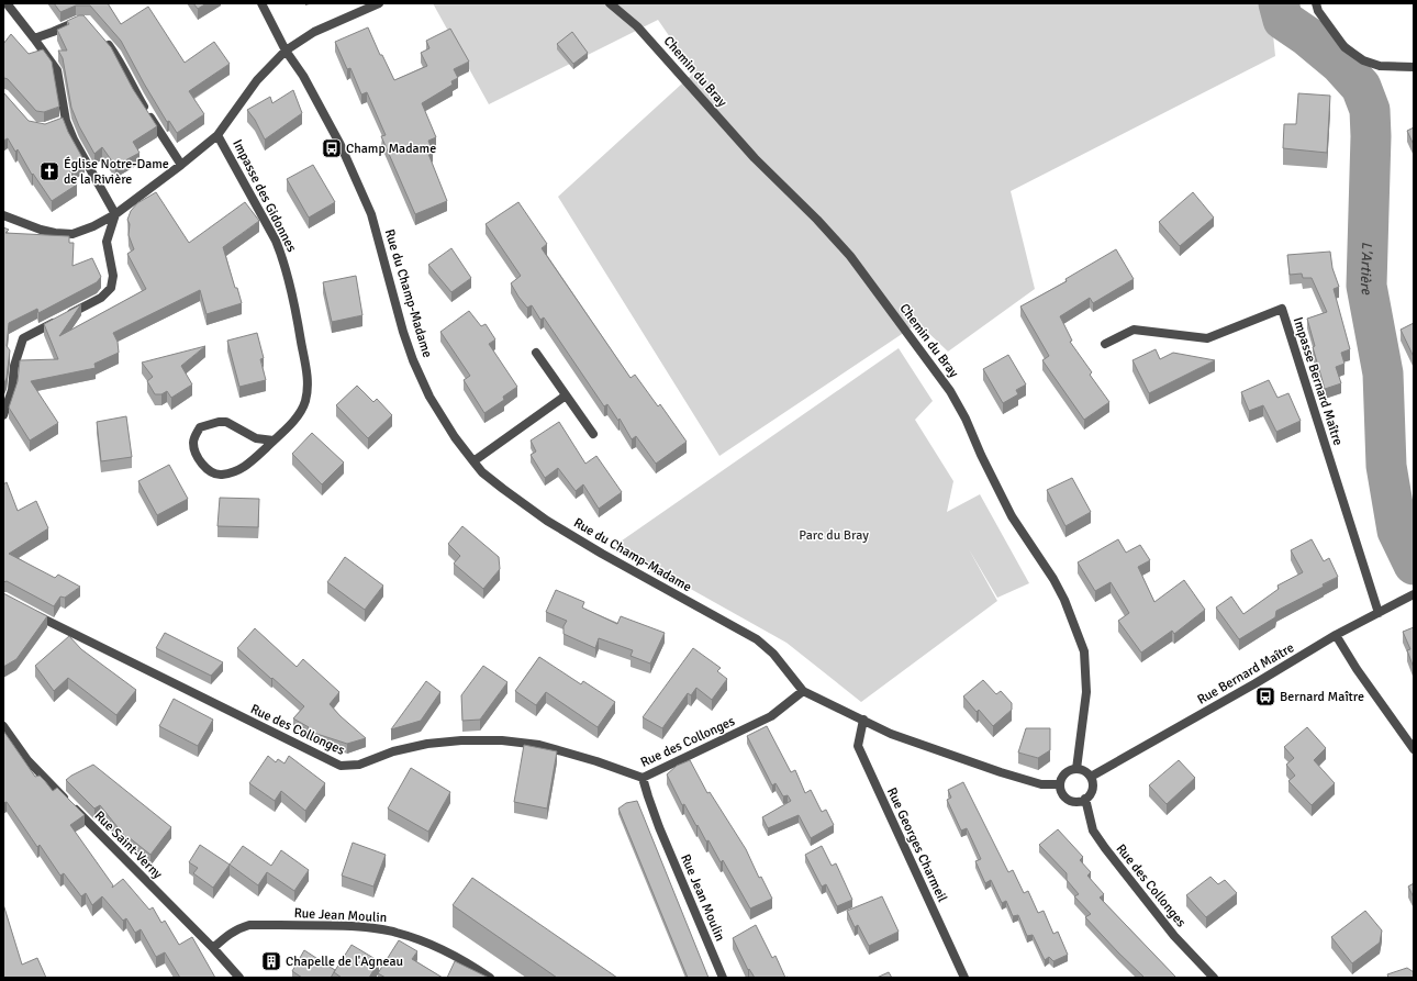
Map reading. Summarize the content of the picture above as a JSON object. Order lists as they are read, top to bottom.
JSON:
{
  "streets": {
    "street": [
      "Chemin du Bray",
      "Impasse des Gidonnes",
      "Rue du Champ-Madame",
      "Impasse Bernard Maître",
      "Rue Bernard Maître",
      "Rue des Collonges",
      "Rue Saint-Verny",
      "Rue Georges Charmeil",
      "Rue Jean Moulin"
    ]
  },
  "crossings": [
    ["Chemin du Bray", "Rue Bernard Maître"],
    ["Chemin du Bray", "Rue des Collonges"],
    ["Rue du Champ-Madame", "Rue des Collonges"],
    ["Impasse Bernard Maître", "Rue Bernard Maître"],
    ["Rue Bernard Maître", "Rue des Collonges"],
    ["Rue des Collonges", "Rue Jean Moulin"],
    ["Rue Saint-Verny", "Rue Jean Moulin"]
  ],
  "water": ["L'Artière"],
  "parks": ["Parc du Bray"],
  "places": {
    "bus stop": ["Champ Madame", "Bernard Maître"],
    "church": ["Église Notre-Dame de la Rivière"],
    "building": ["Chapelle de l'Agneau"]
  }
}
